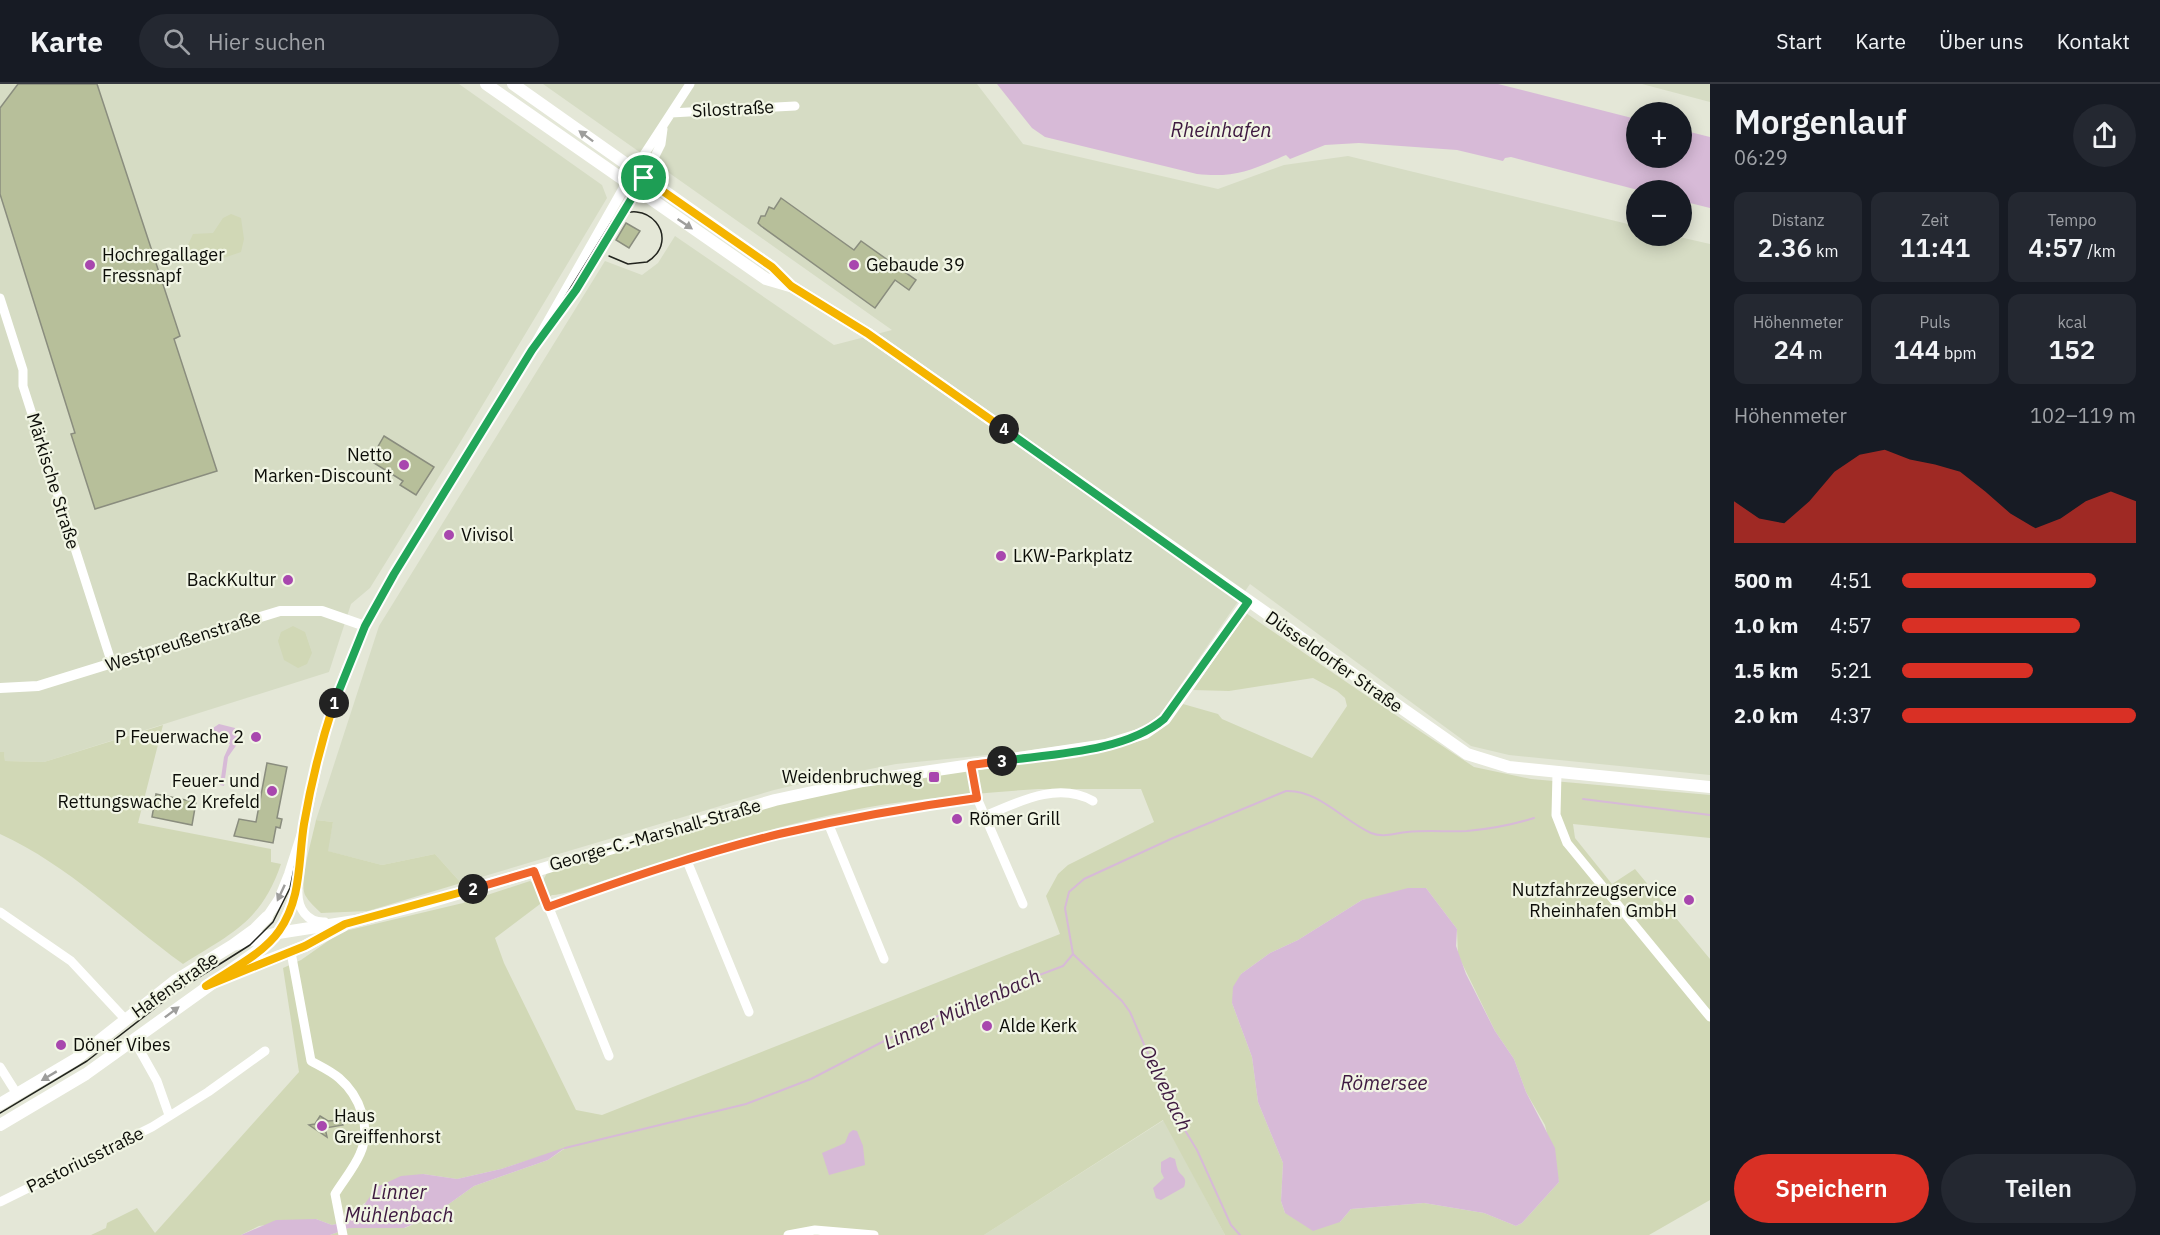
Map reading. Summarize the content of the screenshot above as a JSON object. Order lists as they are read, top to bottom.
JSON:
{
  "streets": {
    "main road": ["Düsseldorfer Straße", "George-C.-Marshall-Straße", "Hafenstraße"],
    "street": [
      "Silostraße",
      "Märkische Straße",
      "Westpreußenstraße",
      "Pastoriusstraße"
    ]
  },
  "crossings": [
    ["Silostraße", "Hafenstraße"],
    ["Märkische Straße", "Westpreußenstraße"],
    ["Westpreußenstraße", "Hafenstraße"],
    ["Düsseldorfer Straße", "George-C.-Marshall-Straße"],
    ["Düsseldorfer Straße", "Hafenstraße"],
    ["George-C.-Marshall-Straße", "Hafenstraße"]
  ],
  "water": [
    "Rheinhafen",
    "Linner Mühlenbach",
    "Römersee",
    "Oelvebach"
  ],
  "places": {
    "other": [
      "Hochregallager Fressnapf",
      "Gebaude 39",
      "Netto Marken-Discount",
      "Vivisol",
      "LKW-Parkplatz",
      "BackKultur",
      "P Feuerwache 2",
      "Feuer- und Rettungswache 2 Krefeld",
      "Römer Grill",
      "Nutzfahrzeugservice Rheinhafen GmbH",
      "Alde Kerk",
      "Döner Vibes",
      "Haus Greiffenhorst"
    ],
    "transit": ["Weidenbruchweg"]
  },
  "page": {
    "header": "Karte",
    "search": "Hier suchen",
    "nav": [
      "Start",
      "Karte",
      "Über uns",
      "Kontakt"
    ],
    "heading": ["Morgenlauf", "06:29"],
    "map_buttons": ["+", "−"],
    "stats": [
      ["Distanz", "2.36 km"],
      ["Zeit", "11:41"],
      ["Tempo", "4:57 /km"],
      ["Höhenmeter", "24 m"],
      ["Puls", "144 bpm"],
      ["kcal", "152"]
    ],
    "chart": ["Höhenmeter", "102–119 m"],
    "pins": [
      "4",
      "1",
      "3",
      "2"
    ],
    "list": [
      {
        "name": "500 m",
        "note": "4:51"
      },
      {
        "name": "1.0 km",
        "note": "4:57"
      },
      {
        "name": "1.5 km",
        "note": "5:21"
      },
      {
        "name": "2.0 km",
        "note": "4:37"
      }
    ],
    "buttons": ["Speichern", "Teilen"]
  }
}
